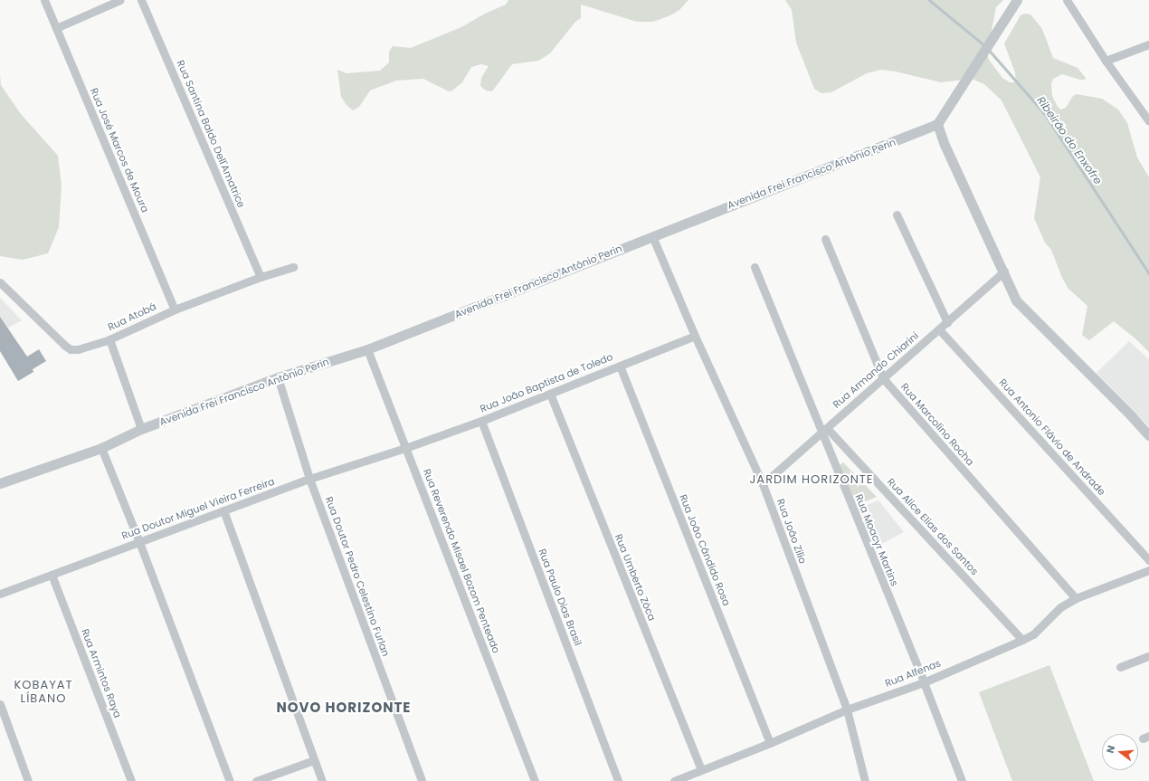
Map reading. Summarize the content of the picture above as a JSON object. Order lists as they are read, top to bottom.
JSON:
{
  "streets": {
    "street": [
      "Rua Santina Baldo Dell'Amatrice",
      "Rua José Marcos de Moura",
      "Avenida Frei Francisco Antônio Perin",
      "Rua Atobá",
      "Rua Armando Chiarini",
      "Rua João Baptista de Toledo",
      "Rua Marcolino Rocha",
      "Rua Antonio Flávio de Andrade",
      "Rua Doutor Miguel Vieira Ferreira",
      "Rua Alice Elias dos Santos",
      "Rua João Zilio",
      "Rua Moacyr Martins",
      "Rua João Cândido Rosa",
      "Rua Reverendo Misael Bozom Penteado",
      "Rua Doutor Pedro Celestino Furlan",
      "Rua Umberto Zóca",
      "Rua Paulo Dias Brasil",
      "Rua Armintos Raya",
      "Rua Alfenas"
    ]
  },
  "crossings": [
    ["Rua Santina Baldo Dell'Amatrice", "Rua Atobá"],
    ["Rua José Marcos de Moura", "Rua Atobá"],
    ["Avenida Frei Francisco Antônio Perin", "Rua João Zilio"],
    ["Avenida Frei Francisco Antônio Perin", "Rua Reverendo Misael Bozom Penteado"],
    ["Avenida Frei Francisco Antônio Perin", "Rua Doutor Pedro Celestino Furlan"],
    ["Rua Armando Chiarini", "Rua Marcolino Rocha"],
    ["Rua Armando Chiarini", "Rua Antonio Flávio de Andrade"],
    ["Rua Armando Chiarini", "Rua Alice Elias dos Santos"],
    ["Rua Armando Chiarini", "Rua João Zilio"],
    ["Rua Armando Chiarini", "Rua Moacyr Martins"],
    ["Rua João Baptista de Toledo", "Rua Doutor Miguel Vieira Ferreira"],
    ["Rua João Baptista de Toledo", "Rua João Zilio"],
    ["Rua João Baptista de Toledo", "Rua João Cândido Rosa"],
    ["Rua João Baptista de Toledo", "Rua Reverendo Misael Bozom Penteado"],
    ["Rua João Baptista de Toledo", "Rua Umberto Zóca"],
    ["Rua João Baptista de Toledo", "Rua Paulo Dias Brasil"],
    ["Rua Marcolino Rocha", "Rua Alfenas"],
    ["Rua Doutor Miguel Vieira Ferreira", "Rua Reverendo Misael Bozom Penteado"],
    ["Rua Doutor Miguel Vieira Ferreira", "Rua Doutor Pedro Celestino Furlan"],
    ["Rua Doutor Miguel Vieira Ferreira", "Rua Armintos Raya"],
    ["Rua Alice Elias dos Santos", "Rua Moacyr Martins"],
    ["Rua Alice Elias dos Santos", "Rua Alfenas"],
    ["Rua João Zilio", "Rua Alfenas"],
    ["Rua Moacyr Martins", "Rua Alfenas"],
    ["Rua João Cândido Rosa", "Rua Alfenas"],
    ["Rua Umberto Zóca", "Rua Alfenas"]
  ],
  "districts": ["JARDIM HORIZONTE", "KOBAYAT LÍBANO", "NOVO HORIZONTE"],
  "water": ["Ribeirão do Enxofre"],
  "north": "left"
}
